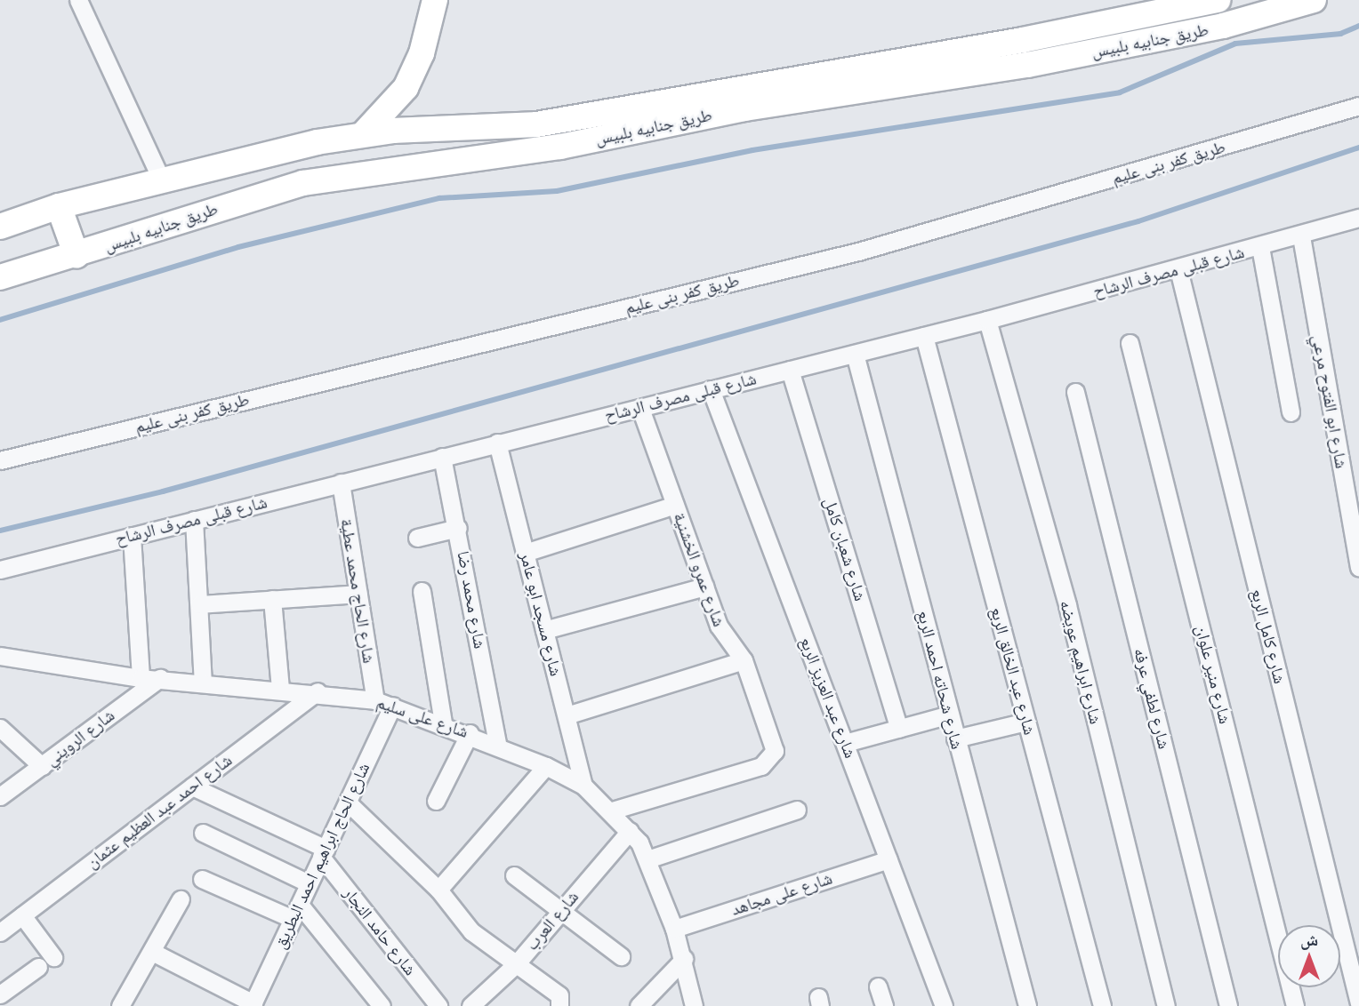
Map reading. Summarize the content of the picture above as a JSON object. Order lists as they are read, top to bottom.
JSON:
{
  "streets": {
    "main road": ["طريق جنابيه بلبيس"],
    "street": [
      "طريق كفر بنى عليم",
      "شارع قبلى مصرف الرشاح",
      "شارع ابو الفتوح مرعي",
      "شارع شعبان كامل",
      "شارع عمرو الخشنية",
      "شارع الحاج محمد عطية",
      "شارع محمد رضا",
      "شارع مسجد ابو عامر",
      "شارع كامل الربع",
      "شارع ابراهيم عويضه",
      "شارع عبد الخالق الربع",
      "شارع منير علوان",
      "شارع شحاته احمد الربع",
      "شارع عبد العزيز الربع",
      "شارع لطفي عرفه",
      "شارع على سليم",
      "شارع الرويني",
      "شارع احمد عبد العظيم عثمان",
      "شارع الحاج ابراهيم احمد البطريق",
      "شارع على مجاهد",
      "شارع العرب",
      "شارع حامد النجار"
    ]
  },
  "crossings": [
    ["شارع قبلى مصرف الرشاح", "شارع ابو الفتوح مرعي"],
    ["شارع قبلى مصرف الرشاح", "شارع شعبان كامل"],
    ["شارع قبلى مصرف الرشاح", "شارع عمرو الخشنية"],
    ["شارع قبلى مصرف الرشاح", "شارع الحاج محمد عطية"],
    ["شارع قبلى مصرف الرشاح", "شارع محمد رضا"],
    ["شارع قبلى مصرف الرشاح", "شارع مسجد ابو عامر"],
    ["شارع قبلى مصرف الرشاح", "شارع كامل الربع"],
    ["شارع قبلى مصرف الرشاح", "شارع ابراهيم عويضه"],
    ["شارع قبلى مصرف الرشاح", "شارع عبد الخالق الربع"],
    ["شارع قبلى مصرف الرشاح", "شارع شحاته احمد الربع"],
    ["شارع قبلى مصرف الرشاح", "شارع عبد العزيز الربع"],
    ["شارع عمرو الخشنية", "شارع على سليم"],
    ["شارع الحاج محمد عطية", "شارع على سليم"],
    ["شارع محمد رضا", "شارع على سليم"],
    ["شارع مسجد ابو عامر", "شارع على سليم"],
    ["شارع عبد العزيز الربع", "شارع على مجاهد"],
    ["شارع على سليم", "شارع الرويني"],
    ["شارع على سليم", "شارع احمد عبد العظيم عثمان"],
    ["شارع على سليم", "شارع الحاج ابراهيم احمد البطريق"],
    ["شارع على سليم", "شارع على مجاهد"],
    ["شارع على سليم", "شارع العرب"],
    ["شارع الحاج ابراهيم احمد البطريق", "شارع حامد النجار"]
  ],
  "north": "top"
}
